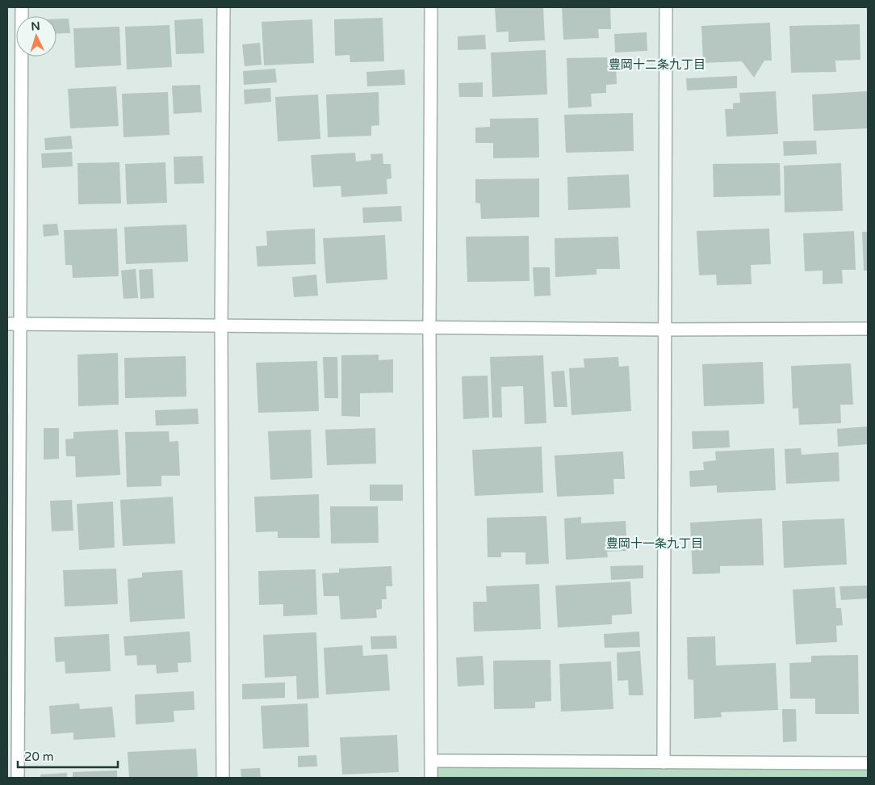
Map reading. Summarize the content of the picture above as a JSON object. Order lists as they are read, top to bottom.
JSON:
{
  "districts": ["豊岡十二条九丁目", "豊岡十一条九丁目"],
  "scale_bar": "20 m",
  "north": "top"
}
